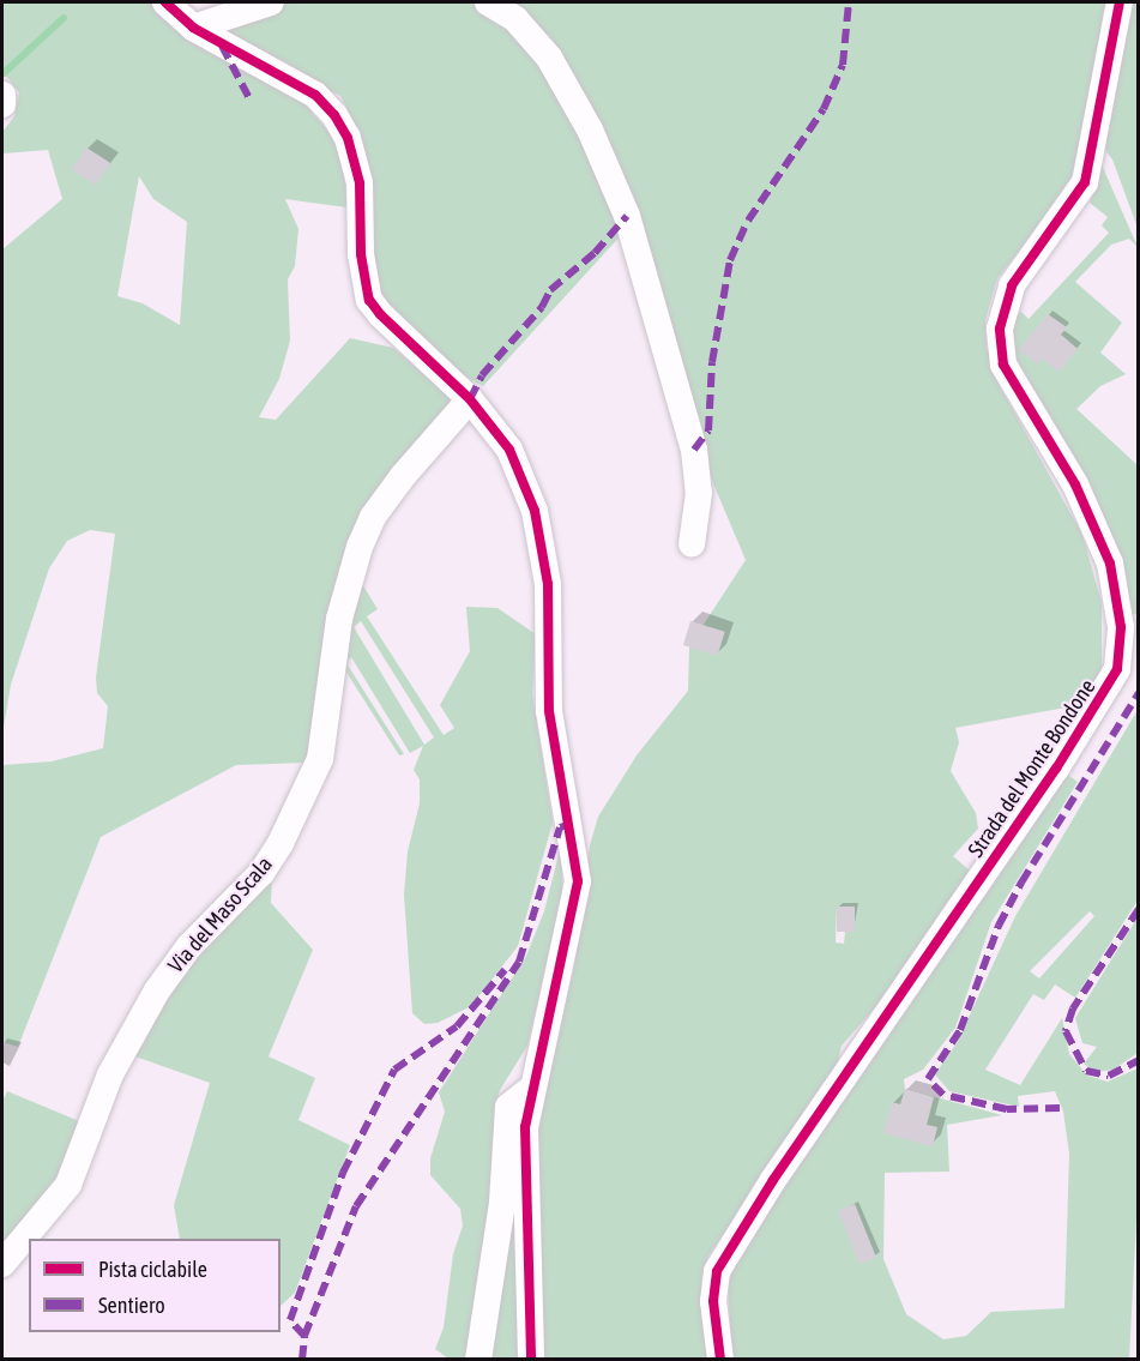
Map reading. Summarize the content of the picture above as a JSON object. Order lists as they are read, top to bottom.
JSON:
{
  "streets": {
    "street": ["Strada del Monte Bondone", "Via del Maso Scala"]
  },
  "legend": ["Pista ciclabile", "Sentiero"]
}
